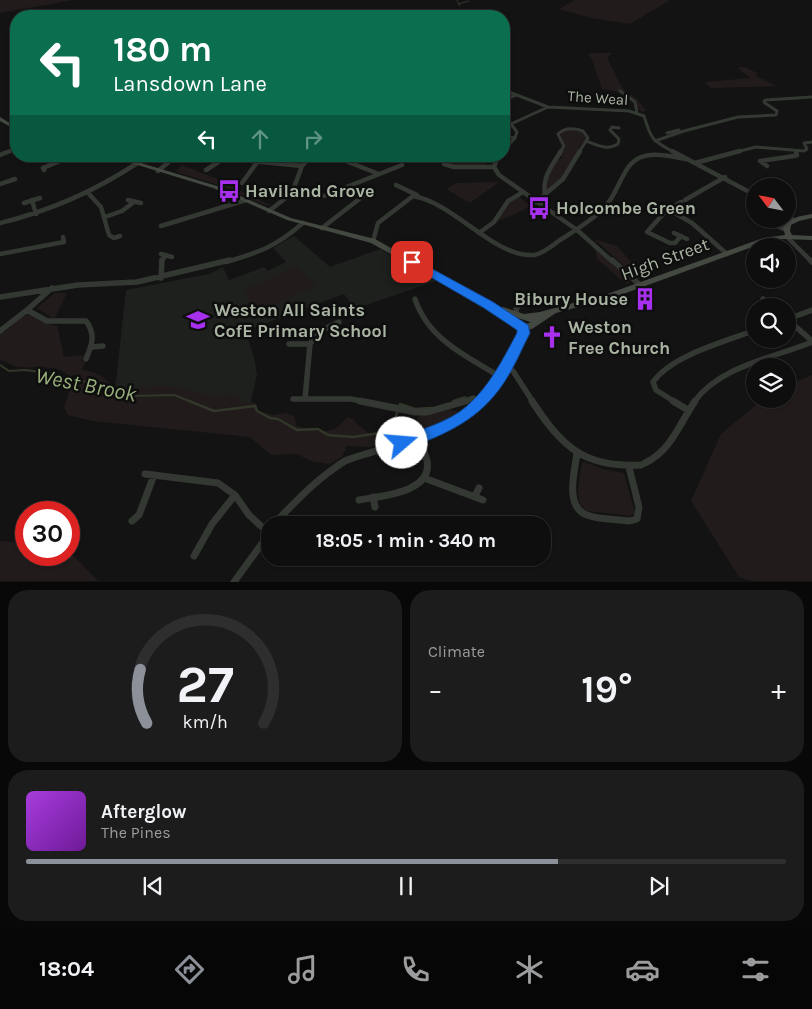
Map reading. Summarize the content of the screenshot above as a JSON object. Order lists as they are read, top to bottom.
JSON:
{
  "streets": {
    "street": ["The Weal", "High Street"]
  },
  "water": ["West Brook"],
  "places": {
    "bus stop": ["Haviland Grove", "Holcombe Green"],
    "building": ["Bibury House"],
    "school or university": ["Weston All Saints CofE Primary School"],
    "church": ["Weston Free Church"]
  },
  "north": "top left",
  "page": {
    "turn": ["180 m", "Lansdown Lane"],
    "limit": "30",
    "trip": "18:05 · 1 min · 340 m",
    "tile": "Climate",
    "heat": ["−", "19°", "+"],
    "song": ["Afterglow", "The Pines"],
    "tabs": "18:04",
    "gauge": ["27", "km/h"]
  }
}
